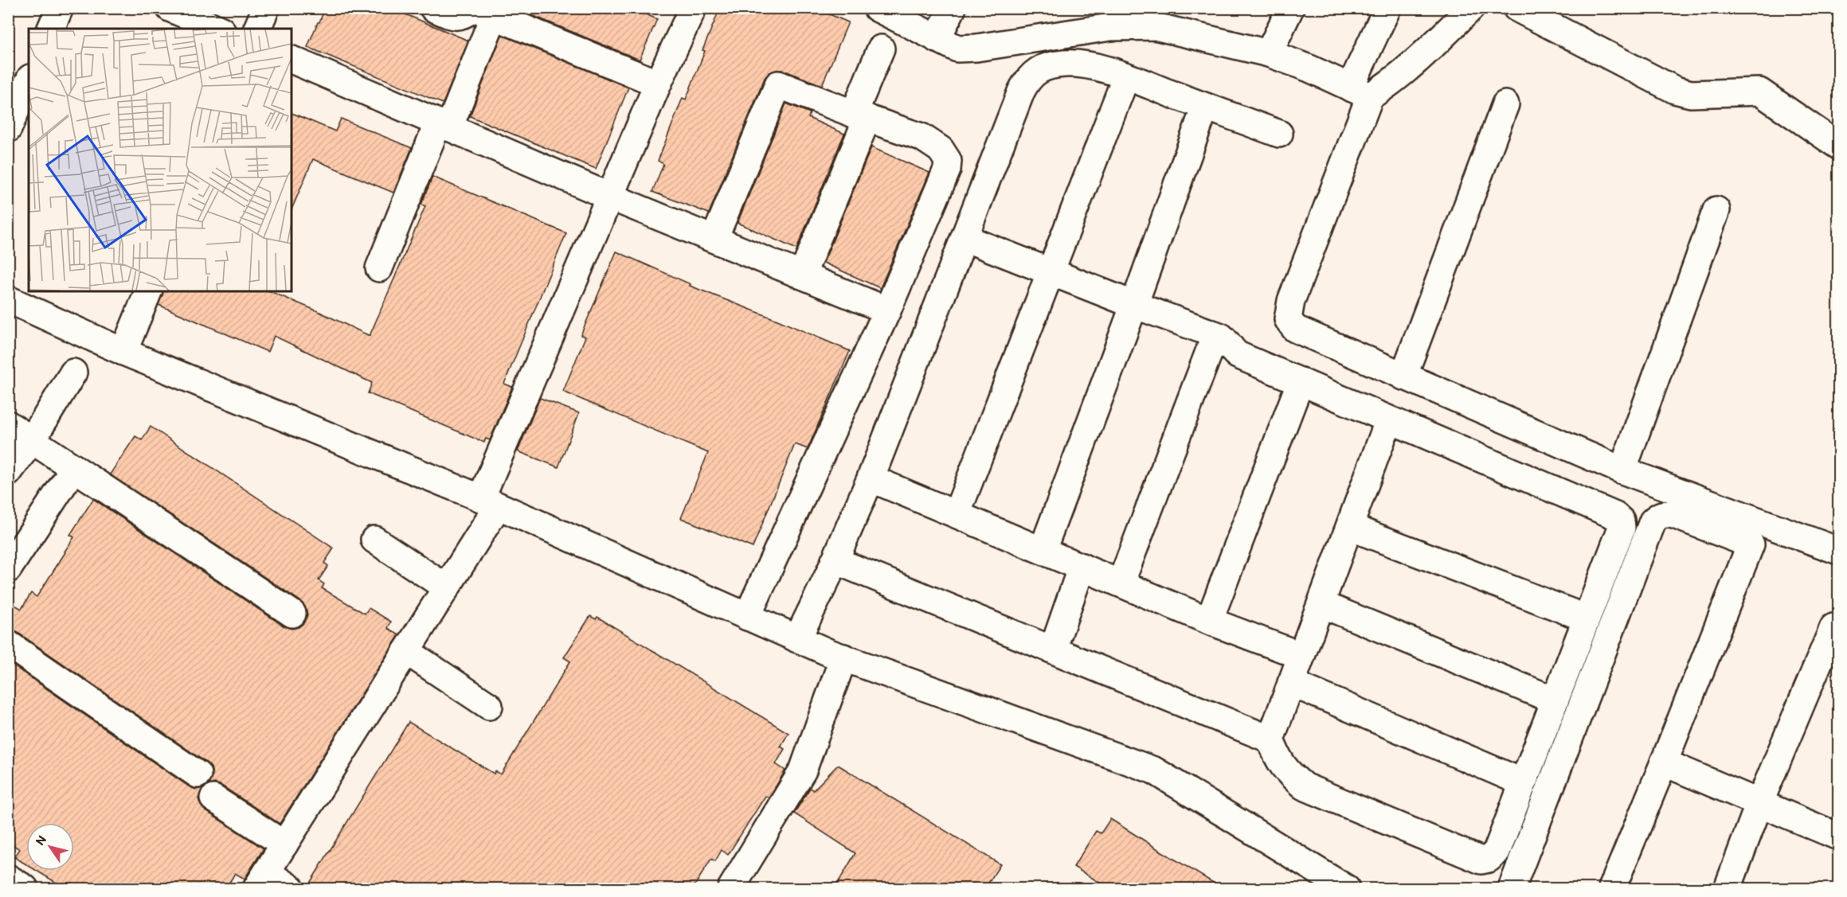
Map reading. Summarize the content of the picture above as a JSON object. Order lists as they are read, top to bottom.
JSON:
{
  "north": "top left"
}
